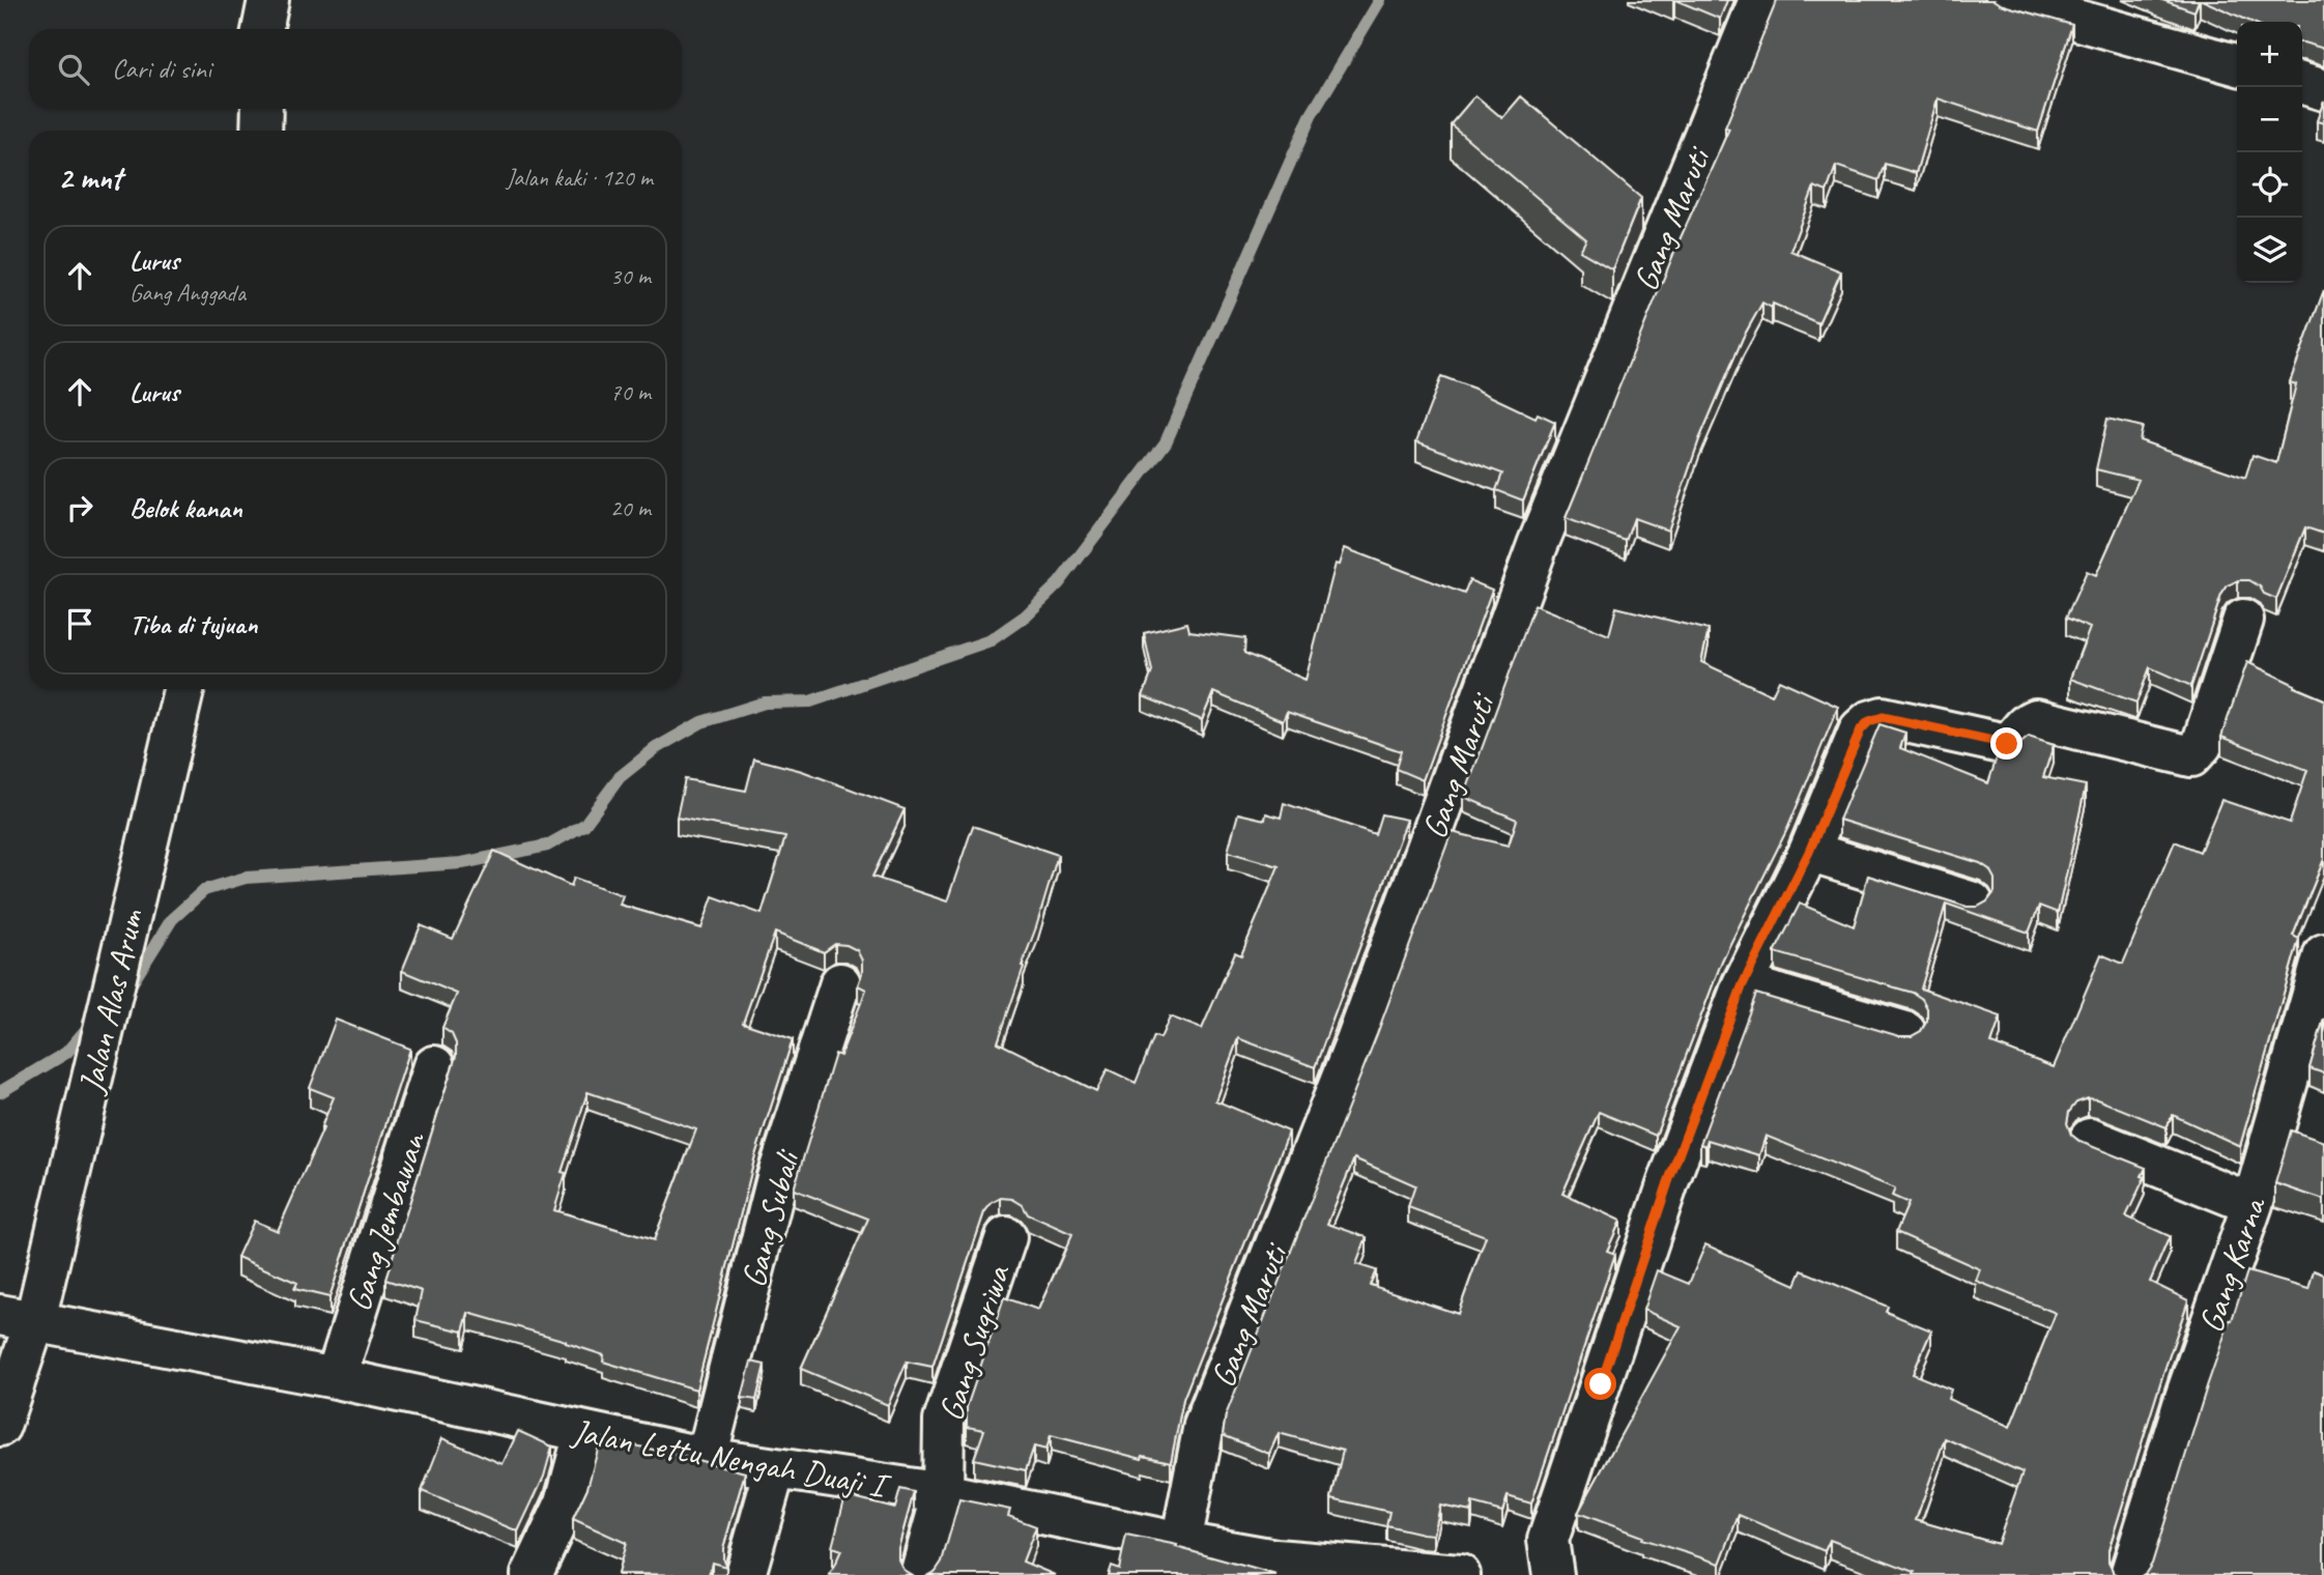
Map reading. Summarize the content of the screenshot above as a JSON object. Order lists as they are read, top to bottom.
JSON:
{
  "streets": {
    "street": [
      "Gang Maruti",
      "Jalan Alas Arum",
      "Gang Subali",
      "Gang Jembawan",
      "Gang Karna",
      "Gang Sugriwa",
      "Jalan Lettu Nengah Duaji I"
    ]
  },
  "crossings": [
    ["Gang Maruti", "Jalan Lettu Nengah Duaji I"],
    ["Jalan Alas Arum", "Jalan Lettu Nengah Duaji I"],
    ["Gang Subali", "Jalan Lettu Nengah Duaji I"],
    ["Gang Jembawan", "Jalan Lettu Nengah Duaji I"],
    ["Gang Sugriwa", "Jalan Lettu Nengah Duaji I"]
  ],
  "page": {
    "map_buttons": ["+", "−"],
    "search": "Cari di sini",
    "heading": ["2 mnt", "Jalan kaki · 120 m"],
    "list": [
      ["Lurus", "Gang Anggada", "30 m"],
      ["Lurus", "70 m"],
      ["Belok kanan", "20 m"],
      "Tiba di tujuan"
    ]
  }
}
